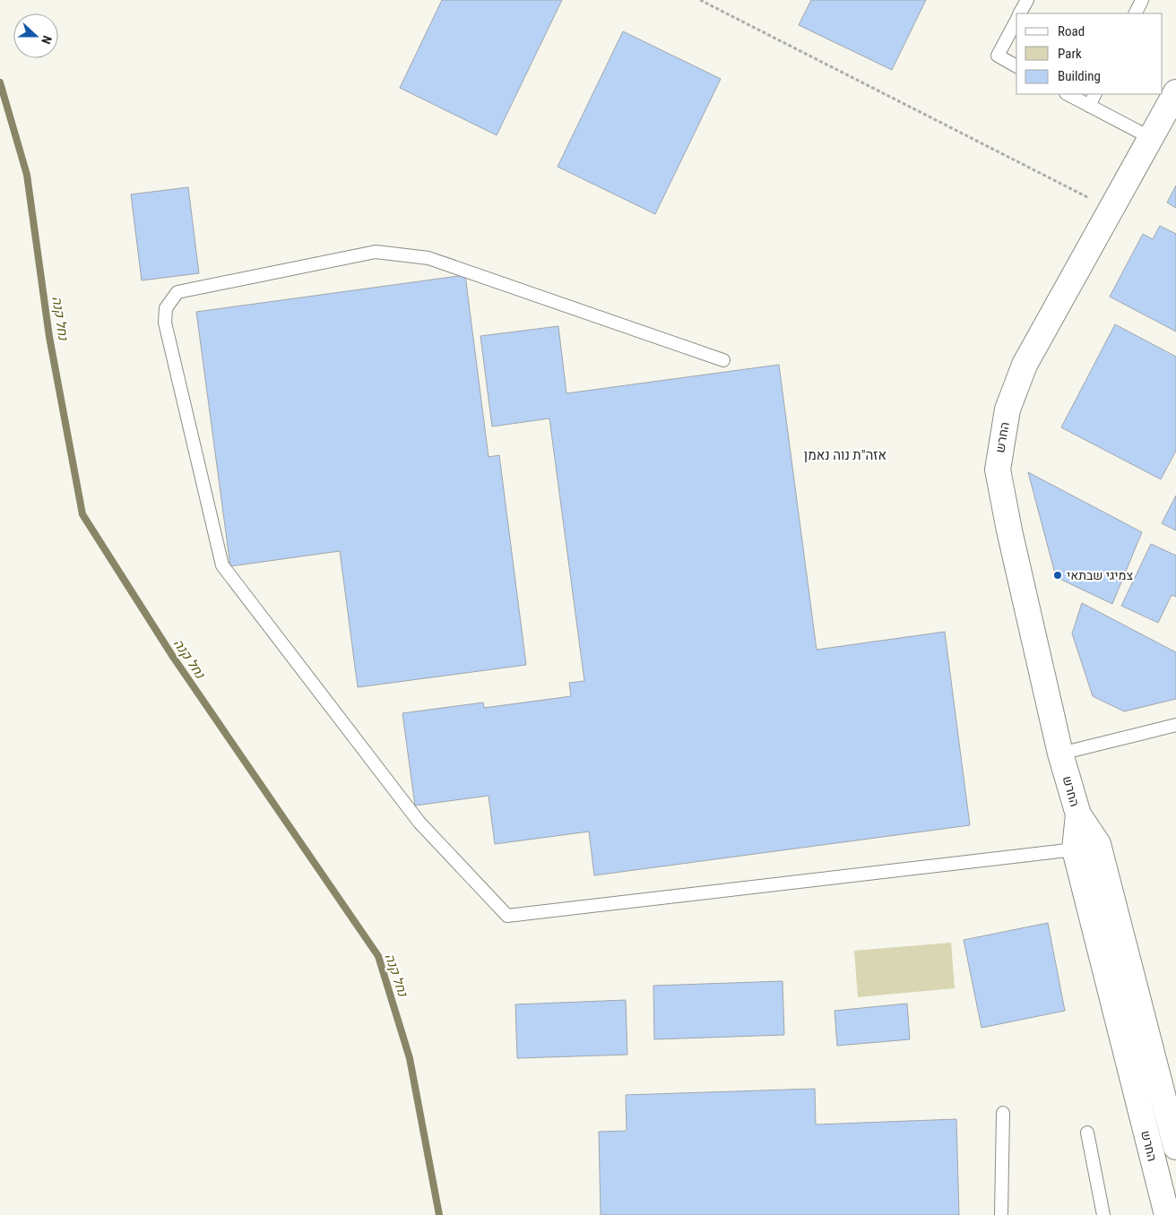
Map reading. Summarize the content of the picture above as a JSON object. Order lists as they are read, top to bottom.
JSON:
{
  "streets": {
    "street": ["החרש"]
  },
  "districts": ["אזה\"ת נוה נאמן"],
  "water": ["נחל קנה"],
  "places": ["צמיגי שבתאי"],
  "legend": ["Road", "Park", "Building"],
  "north": "right"
}
